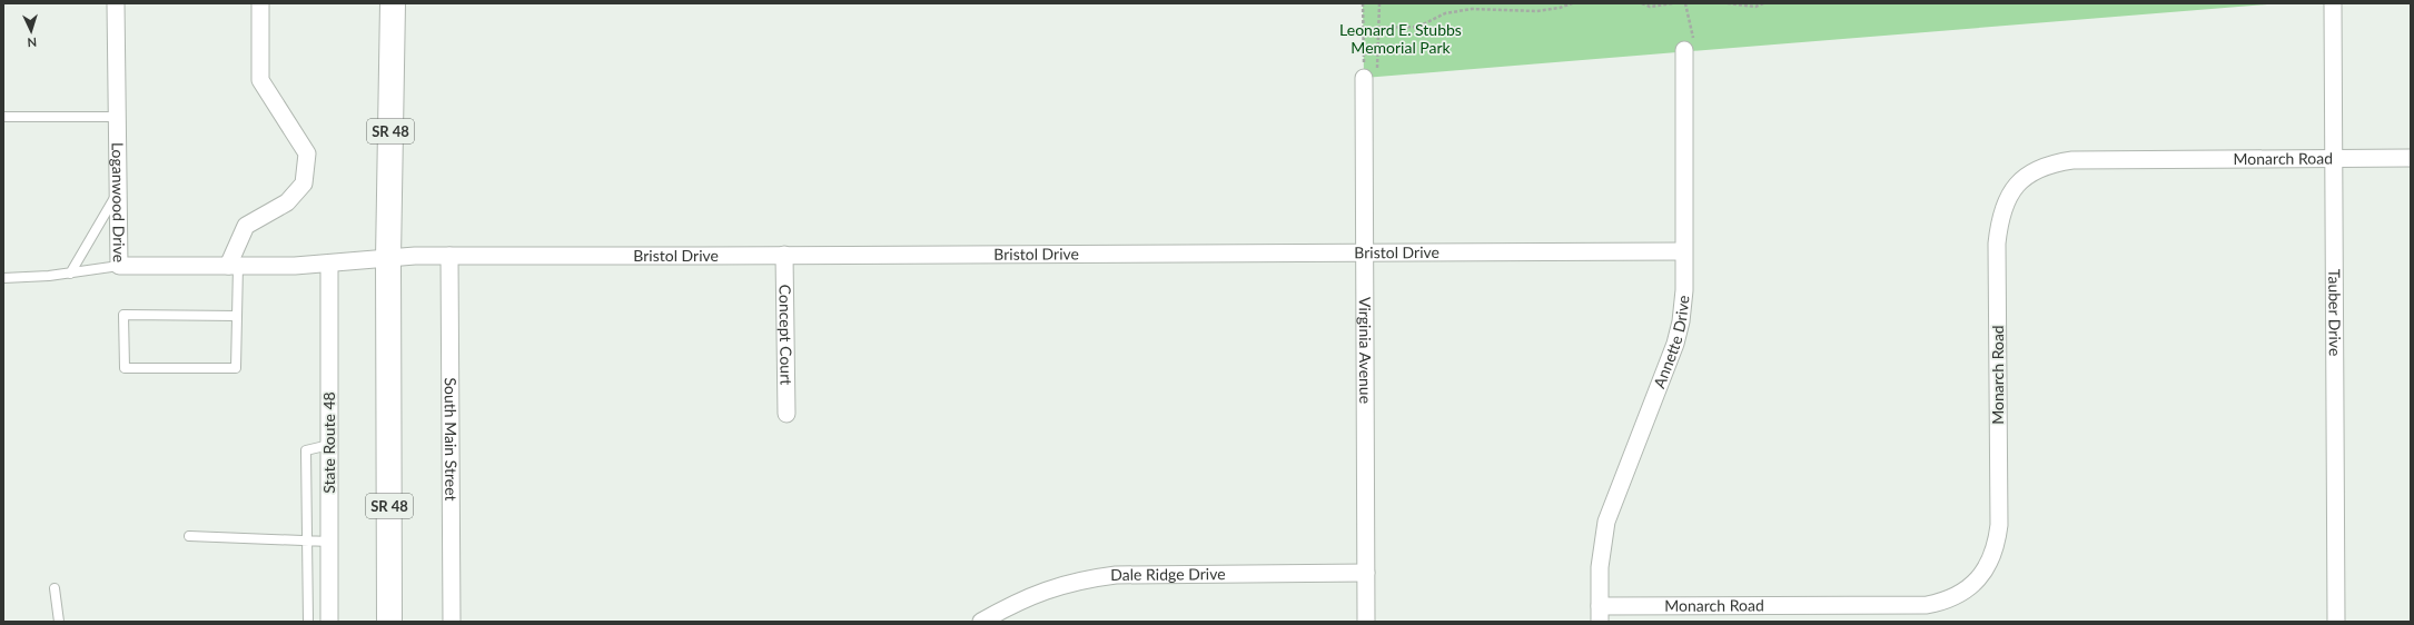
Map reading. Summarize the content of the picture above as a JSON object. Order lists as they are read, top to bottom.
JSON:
{
  "streets": {
    "main road": ["SR 48"],
    "street": [
      "Monarch Road",
      "Loganwood Drive",
      "Bristol Drive",
      "Tauber Drive",
      "Concept Court",
      "Annette Drive",
      "Virginia Avenue",
      "South Main Street",
      "State Route 48",
      "Dale Ridge Drive"
    ]
  },
  "crossings": [
    ["SR 48", "Loganwood Drive"],
    ["SR 48", "Bristol Drive"],
    ["Monarch Road", "Tauber Drive"],
    ["Monarch Road", "Annette Drive"],
    ["Loganwood Drive", "Bristol Drive"],
    ["Loganwood Drive", "State Route 48"],
    ["Bristol Drive", "Concept Court"],
    ["Bristol Drive", "Annette Drive"],
    ["Bristol Drive", "Virginia Avenue"],
    ["Bristol Drive", "South Main Street"],
    ["Virginia Avenue", "Dale Ridge Drive"]
  ],
  "parks": ["Leonard E. Stubbs Memorial Park"],
  "north": "bottom"
}
